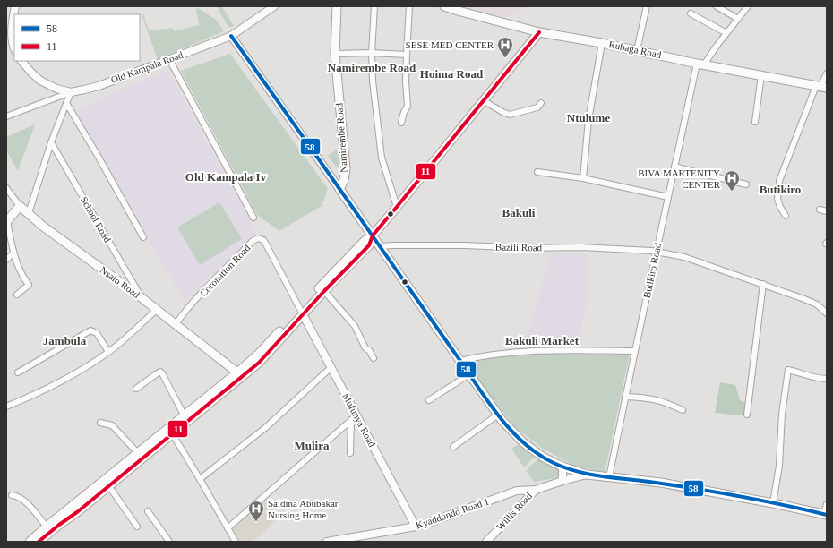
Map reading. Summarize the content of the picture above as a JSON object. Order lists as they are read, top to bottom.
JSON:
{
  "streets": {
    "main road": ["Rubaga Road", "Namirembe Road", "Nsalo Road"],
    "street": [
      "Old Kampala Road",
      "School Road",
      "Bazili Road",
      "Coronation Road",
      "Butikiro Road",
      "Mufunya Road",
      "Willis Road",
      "Kyaddondo Road 1"
    ]
  },
  "crossings": [
    ["Rubaga Road", "Butikiro Road"],
    ["School Road", "Nsalo Road"],
    ["Bazili Road", "Butikiro Road"],
    ["Coronation Road", "Nsalo Road"],
    ["Coronation Road", "Mufunya Road"],
    ["Mufunya Road", "Kyaddondo Road 1"],
    ["Willis Road", "Kyaddondo Road 1"]
  ],
  "districts": [
    "Namirembe Road",
    "Hoima Road",
    "Ntulume",
    "Old Kampala Iv",
    "Butikiro",
    "Bakuli",
    "Jambula",
    "Bakuli Market",
    "Mulira"
  ],
  "places": {
    "hospital": ["SESE MED CENTER", "BIVA MARTENITY CENTER", "Saidina Abubakar Nursing Home"]
  },
  "lines": ["transit line 11", "transit line 58"],
  "legend": ["58", "11"]
}
